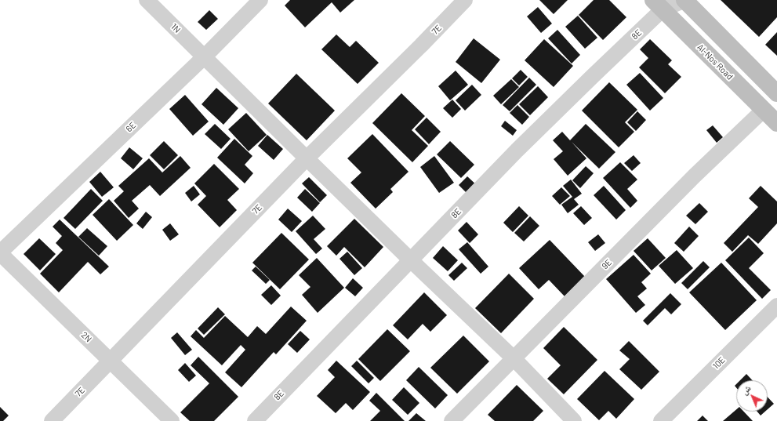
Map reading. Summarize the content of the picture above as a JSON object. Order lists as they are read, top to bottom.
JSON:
{
  "streets": {
    "main road": ["Al-Nos Road"],
    "street": [
      "1N",
      "7E",
      "8E",
      "6E",
      "9E",
      "2N",
      "10E"
    ]
  },
  "crossings": [
    ["1N", "7E"],
    ["1N", "8E"],
    ["1N", "6E"],
    ["1N", "9E"],
    ["7E", "2N"],
    ["8E", "Al-Nos Road"],
    ["Al-Nos Road", "9E"],
    ["6E", "2N"]
  ],
  "north": "top left"
}
